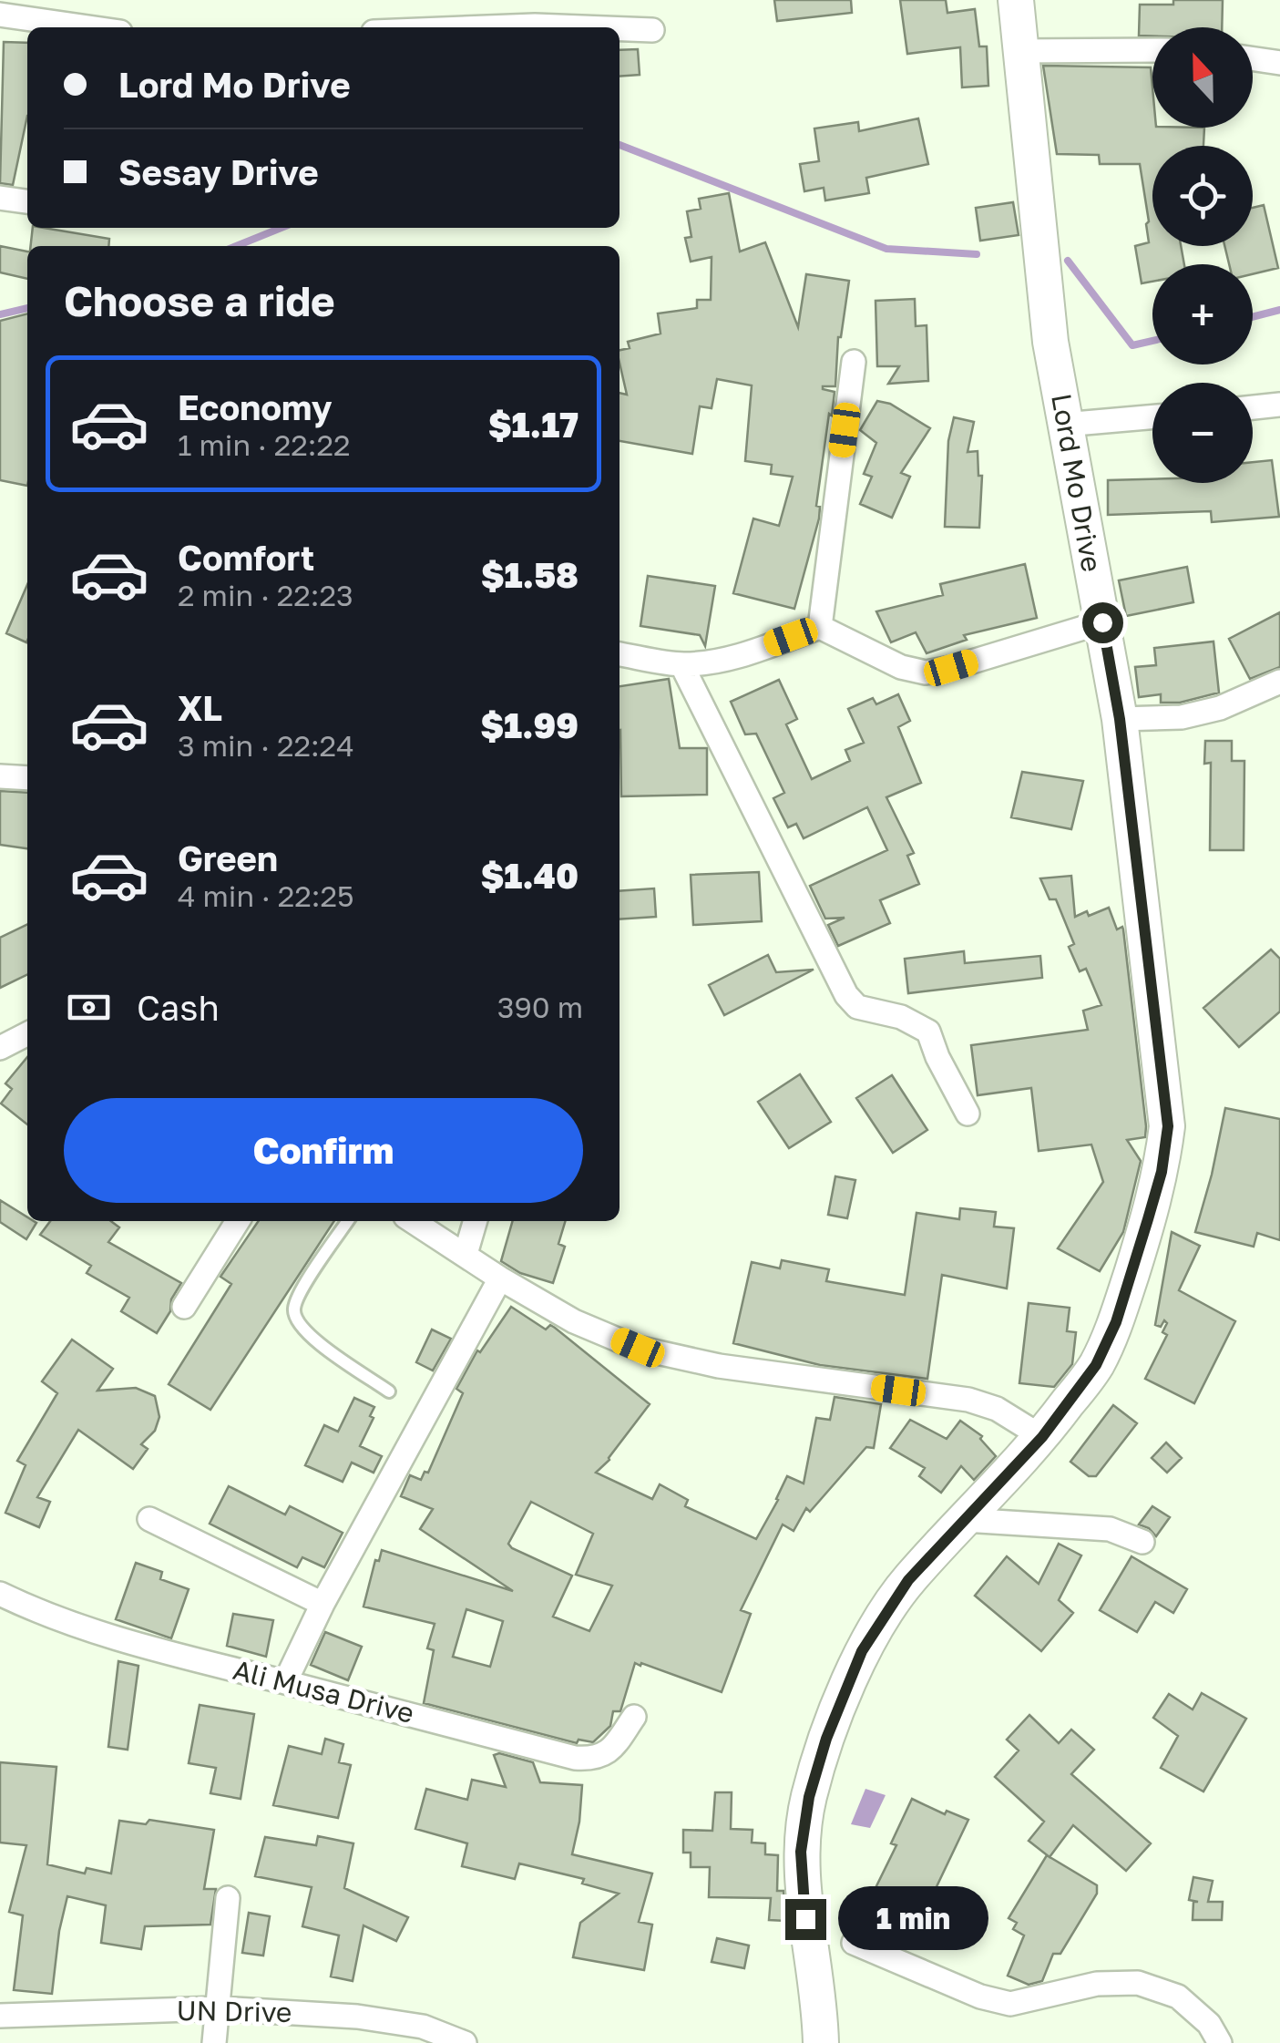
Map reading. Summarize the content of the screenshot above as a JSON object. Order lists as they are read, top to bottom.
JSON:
{
  "streets": {
    "street": ["Lord Mo Drive", "Ali Musa Drive", "UN Drive"]
  },
  "north": "top",
  "page": {
    "map_buttons": ["+", "−"],
    "banner": ["Lord Mo Drive", "Sesay Drive"],
    "heading": "Choose a ride",
    "list": [
      {
        "name": "Economy",
        "note": "1 min · 22:22",
        "value": "$1.17"
      },
      {
        "name": "Comfort",
        "note": "2 min · 22:23",
        "value": "$1.58"
      },
      {
        "name": "XL",
        "note": "3 min · 22:24",
        "value": "$1.99"
      },
      {
        "name": "Green",
        "note": "4 min · 22:25",
        "value": "$1.40"
      }
    ],
    "pay": ["Cash", "390 m"],
    "buttons": "Confirm",
    "bubble": "1 min"
  }
}
